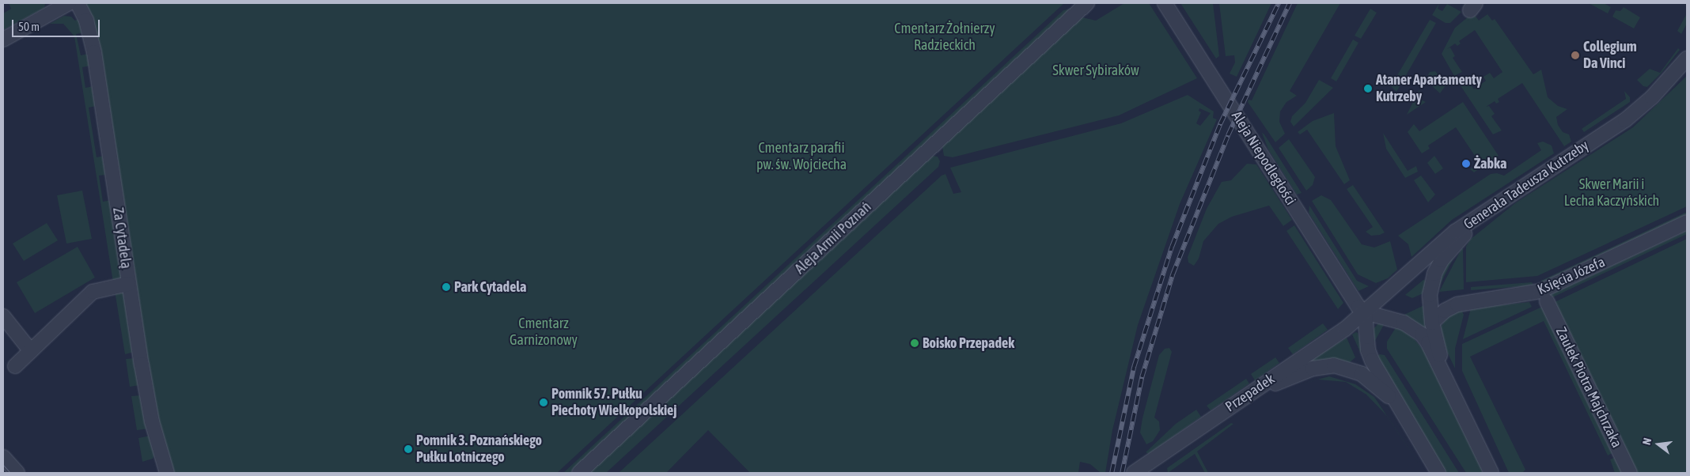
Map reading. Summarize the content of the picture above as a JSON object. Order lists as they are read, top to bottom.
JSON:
{
  "streets": {
    "street": [
      "Aleja Niepodległości",
      "Generała Tadeusza Kutrzeby",
      "Za Cytadelą",
      "Aleja Armii Poznań",
      "Księcia Józefa",
      "Zaułek Piotra Majchrzaka",
      "Przepadek"
    ]
  },
  "crossings": [
    ["Aleja Niepodległości", "Generała Tadeusza Kutrzeby"],
    ["Aleja Niepodległości", "Przepadek"],
    ["Generała Tadeusza Kutrzeby", "Przepadek"]
  ],
  "parks": [
    "Cmentarz Żołnierzy Radzieckich",
    "Skwer Sybiraków",
    "Cmentarz parafii pw. św. Wojciecha",
    "Skwer Marii i Lecha Kaczyńskich",
    "Cmentarz Garnizonowy"
  ],
  "places": [
    "Collegium Da Vinci",
    "Ataner Apartamenty Kutrzeby",
    "Żabka",
    "Park Cytadela",
    "Boisko Przepadek",
    "Pomnik 57. Pułku Piechoty Wielkopolskiej",
    "Pomnik 3. Poznańskiego Pułku Lotniczego"
  ],
  "scale_bar": "50 m",
  "north": "left"
}
